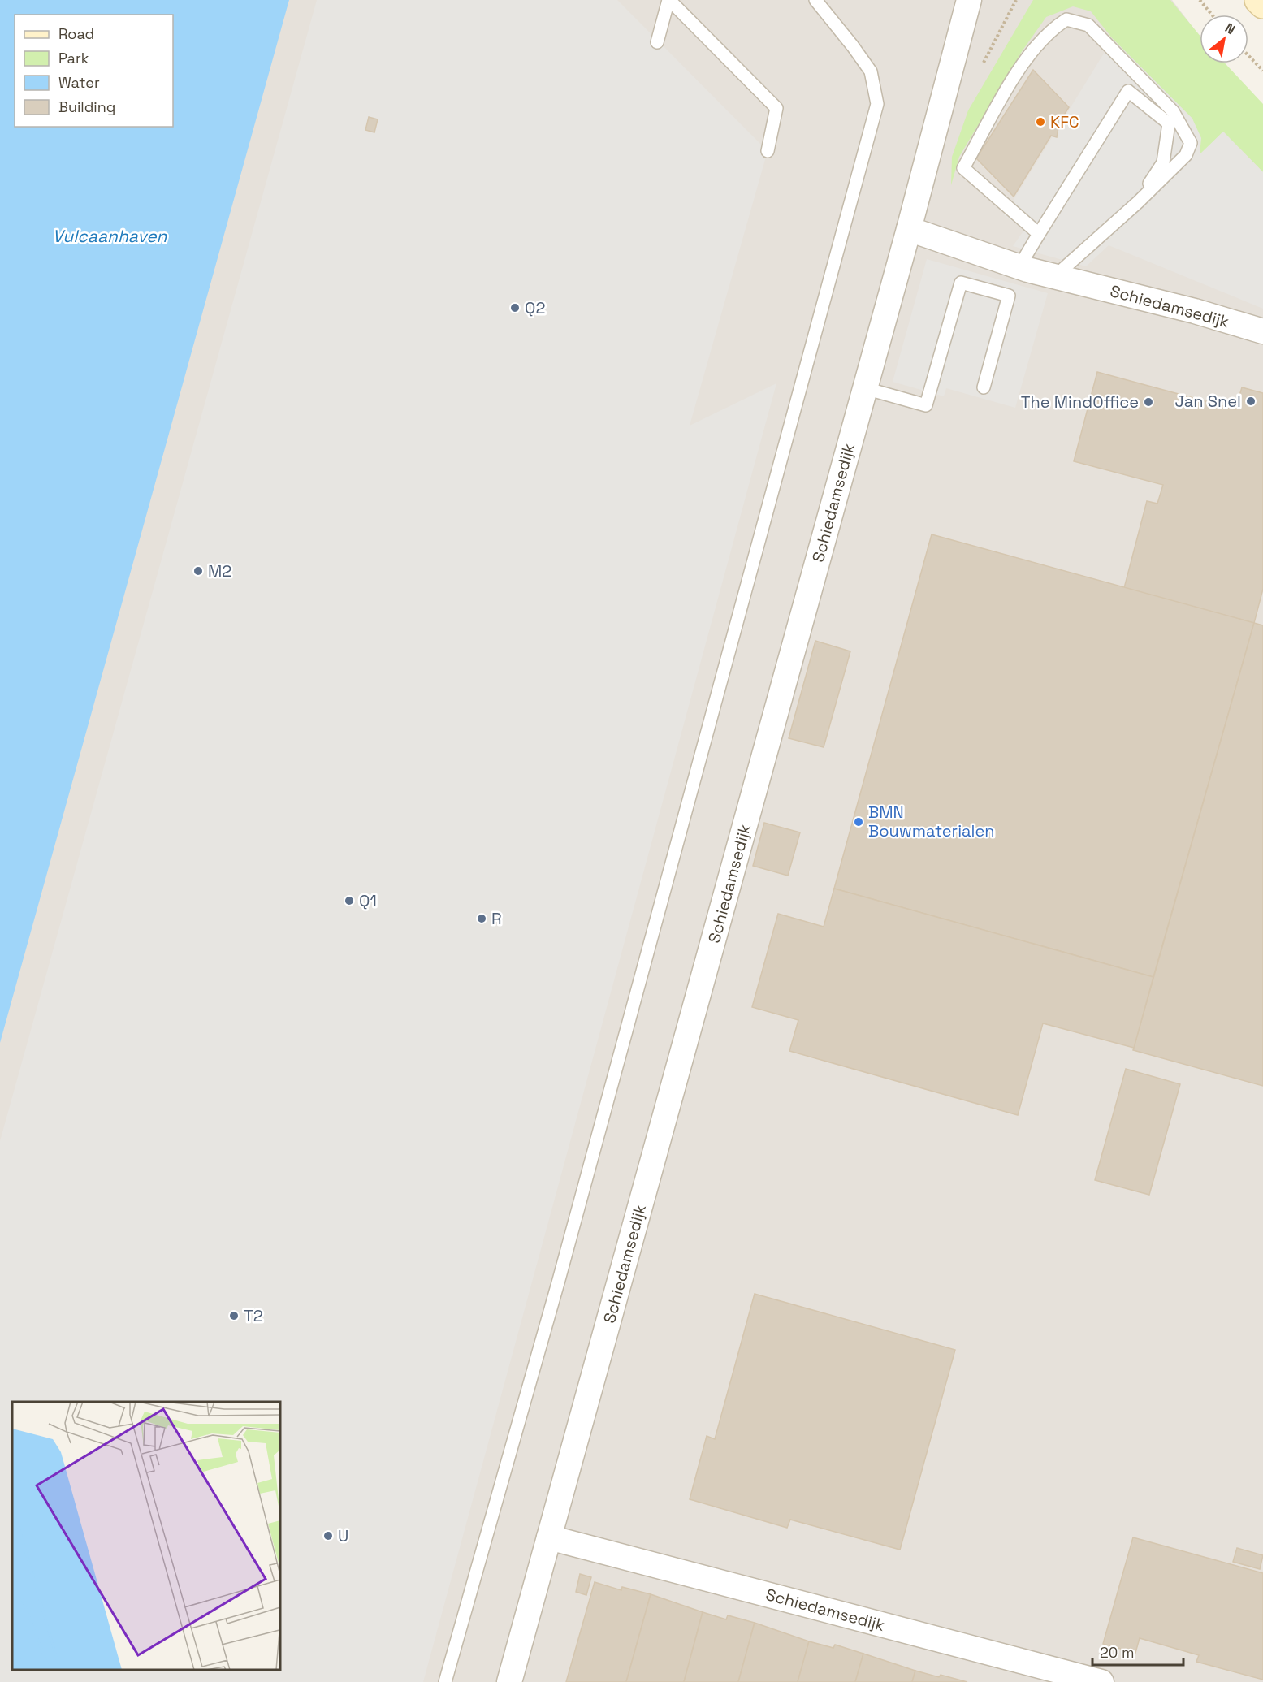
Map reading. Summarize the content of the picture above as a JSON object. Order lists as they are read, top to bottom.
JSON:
{
  "streets": {
    "street": ["Schiedamsedijk"]
  },
  "water": ["Vulcaanhaven"],
  "places": [
    "KFC",
    "Q2",
    "Jan Snel",
    "The MindOffice",
    "M2",
    "BMN Bouwmaterialen",
    "Q1",
    "R",
    "T2",
    "U"
  ],
  "legend": [
    "Road",
    "Park",
    "Water",
    "Building"
  ],
  "scale_bar": "20 m",
  "north": "top right"
}
